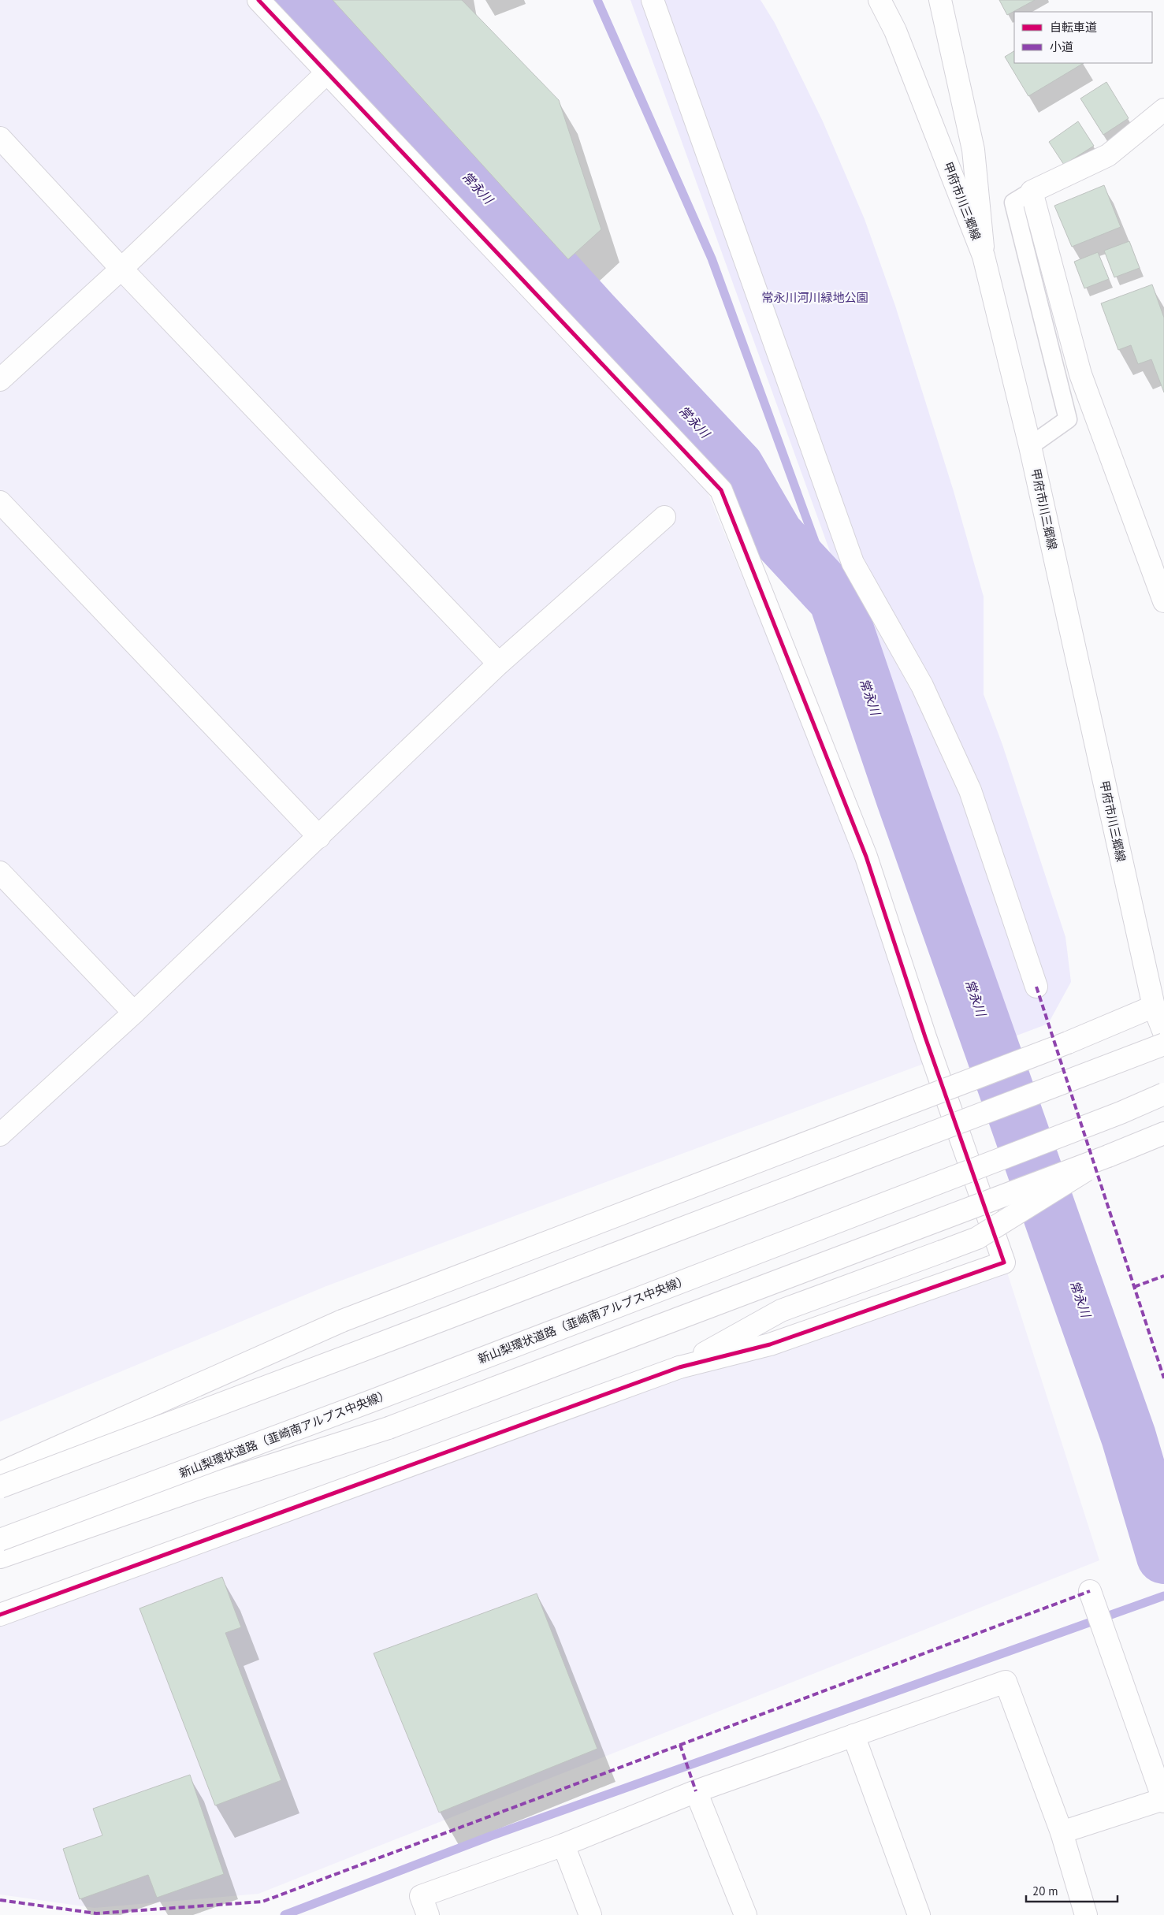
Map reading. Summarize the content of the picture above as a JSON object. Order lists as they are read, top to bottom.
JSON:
{
  "streets": {
    "main road": ["甲府市川三郷線", "新山梨環状道路（韮崎南アルプス中央線）"]
  },
  "water": ["常永川"],
  "parks": ["常永川河川緑地公園"],
  "legend": ["自転車道", "小道"],
  "scale_bar": "20 m"
}
